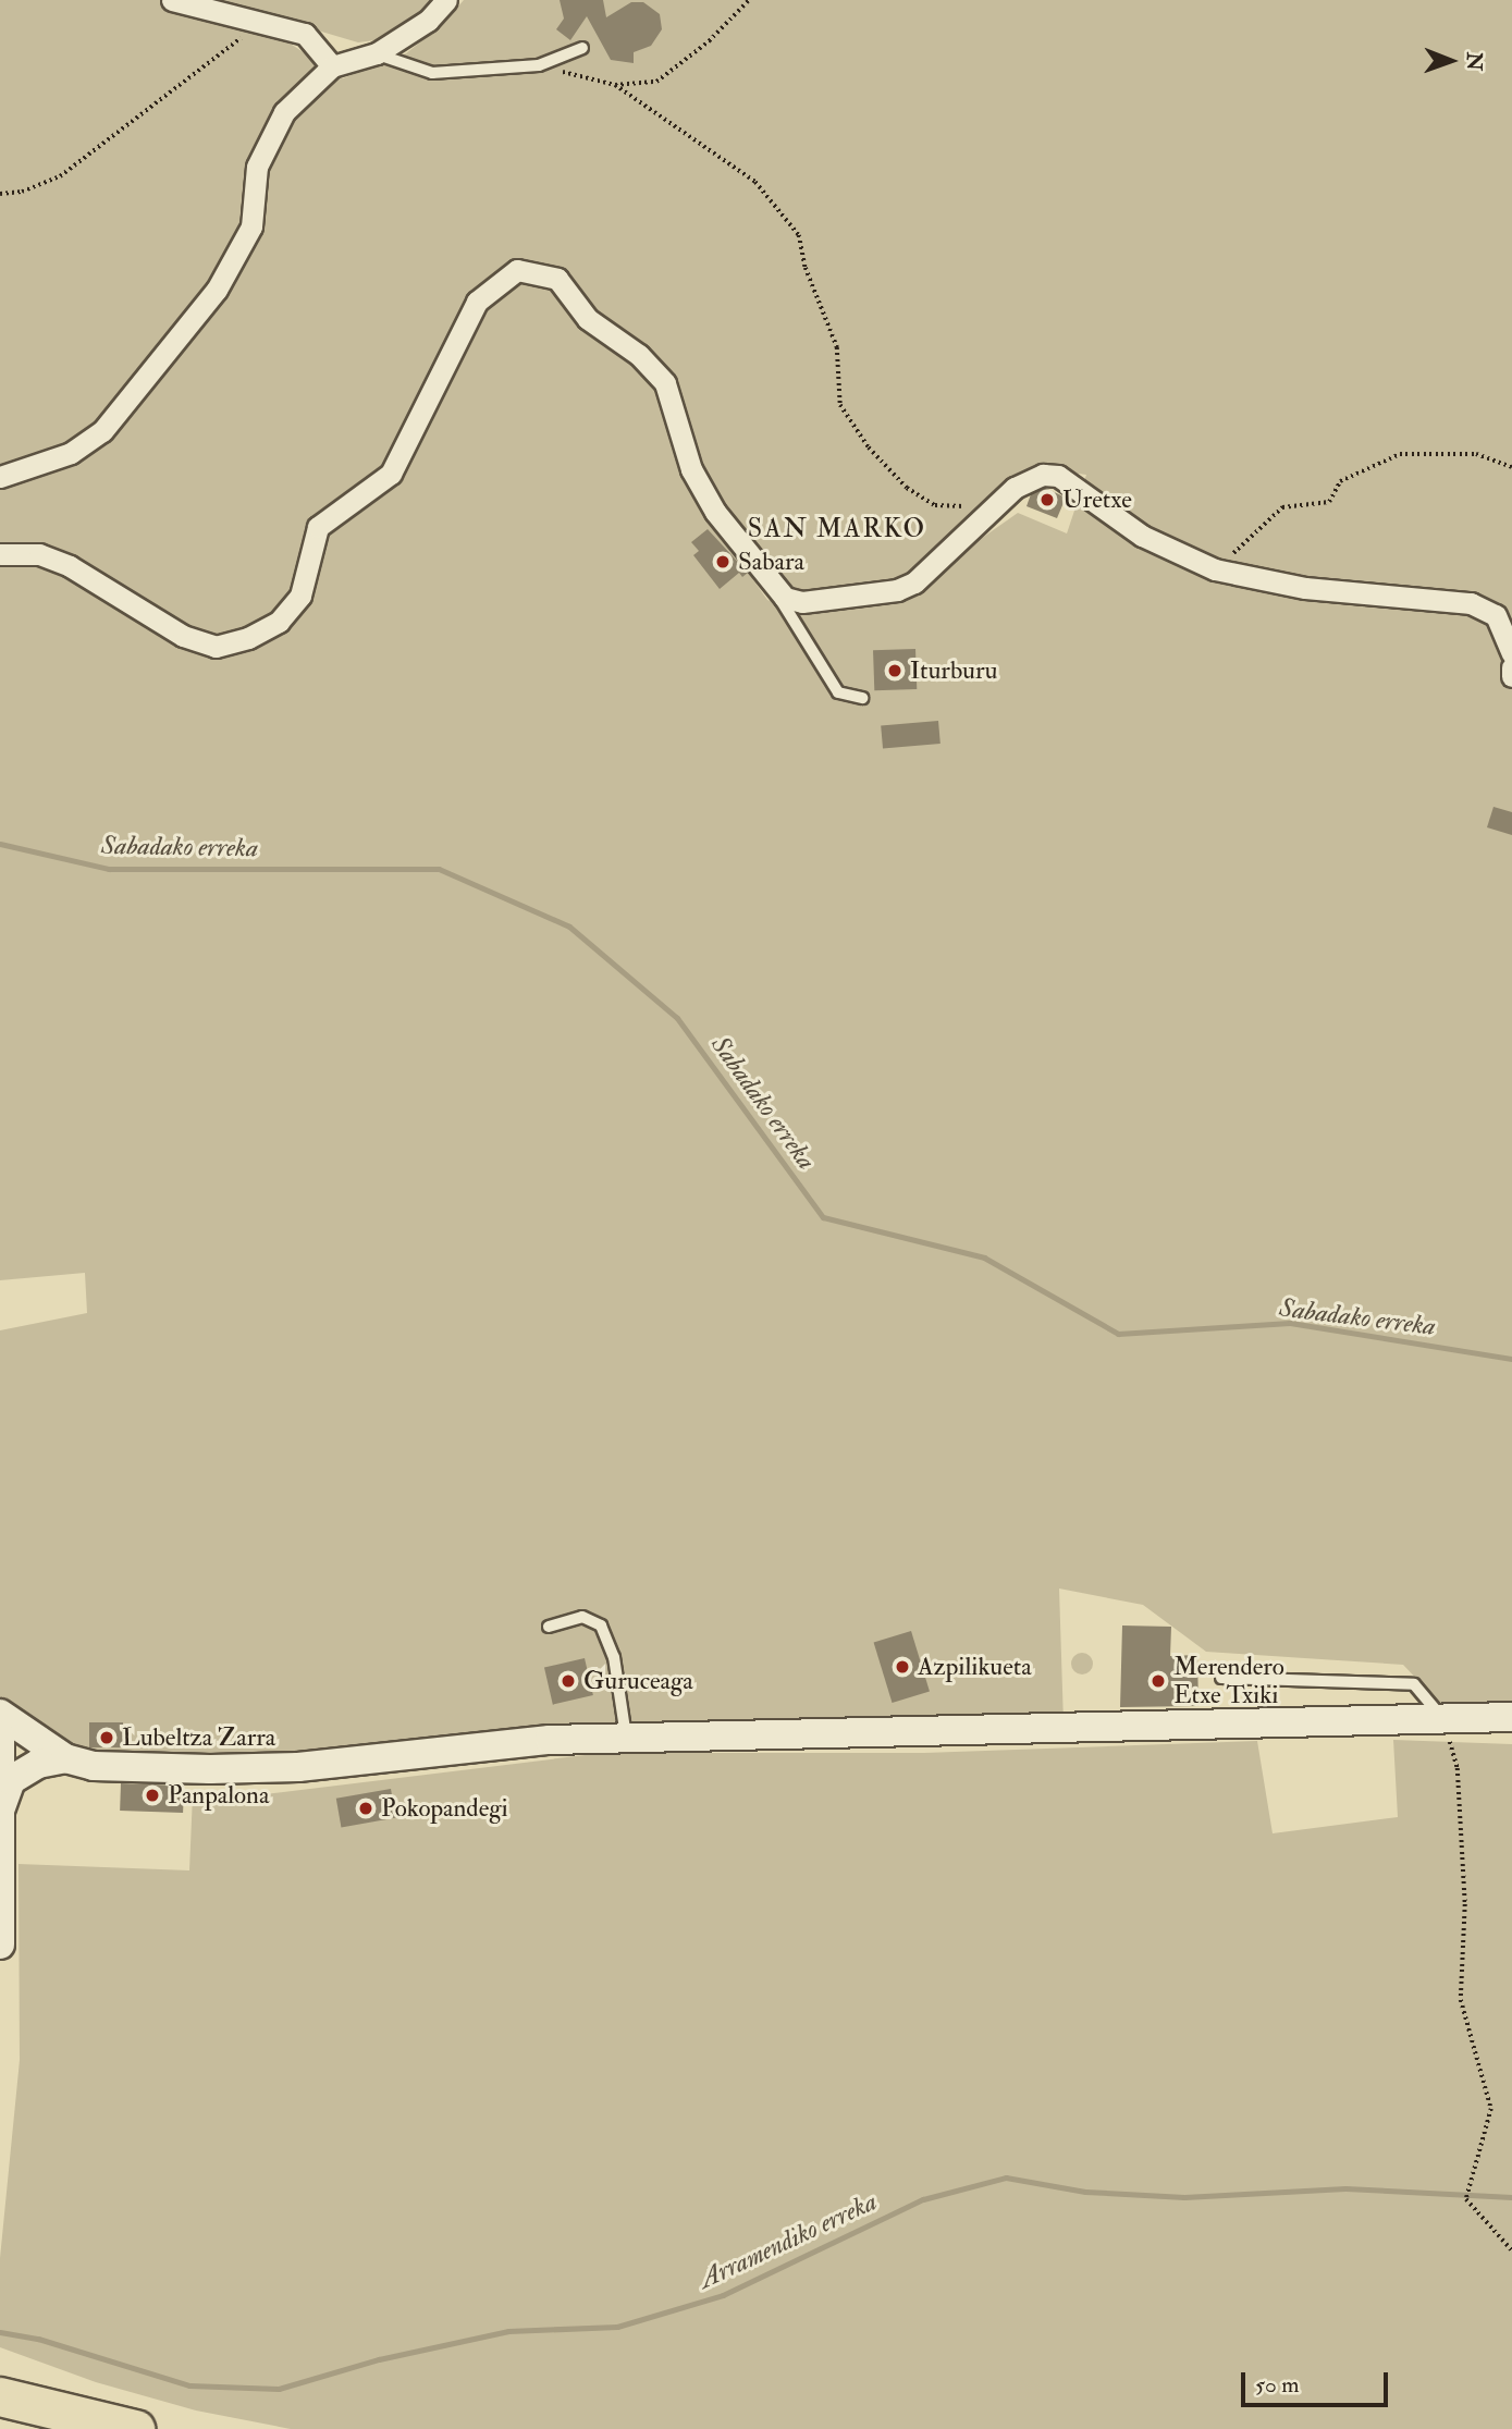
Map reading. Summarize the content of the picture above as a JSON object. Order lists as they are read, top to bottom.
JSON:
{
  "districts": ["SAN MARKO"],
  "water": ["Sabadako erreka", "Arramendiko erreka"],
  "places": [
    "Uretxe",
    "Sabara",
    "Iturburu",
    "Azpilikueta",
    "Guruceaga",
    "Merendero Etxe Txiki",
    "Lubeltza Zarra",
    "Panpalona",
    "Pokopandegi"
  ],
  "scale_bar": "50 m",
  "north": "right"
}
